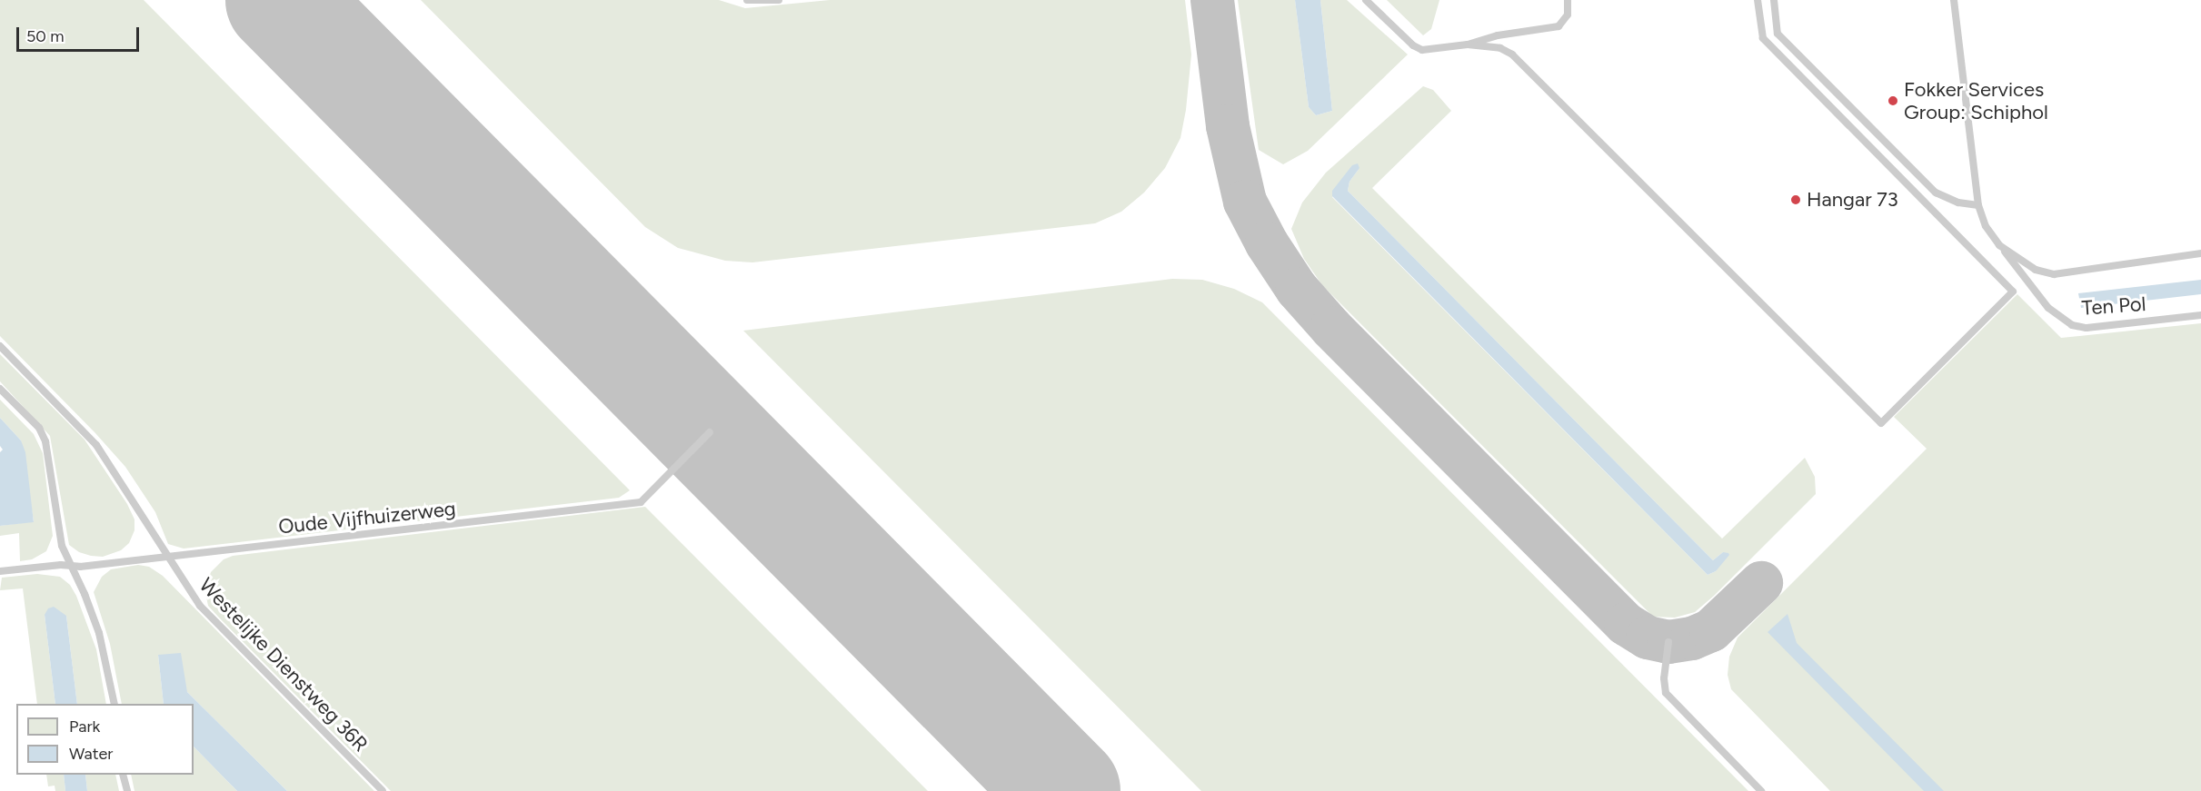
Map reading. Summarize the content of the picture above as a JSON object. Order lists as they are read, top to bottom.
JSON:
{
  "streets": {
    "lane": ["Ten Pol", "Oude Vijfhuizerweg", "Westelijke Dienstweg 36R"]
  },
  "crossings": [
    ["Oude Vijfhuizerweg", "Westelijke Dienstweg 36R"]
  ],
  "places": ["Fokker Services Group: Schiphol", "Hangar 73"],
  "legend": ["Park", "Water"],
  "scale_bar": "50 m"
}
